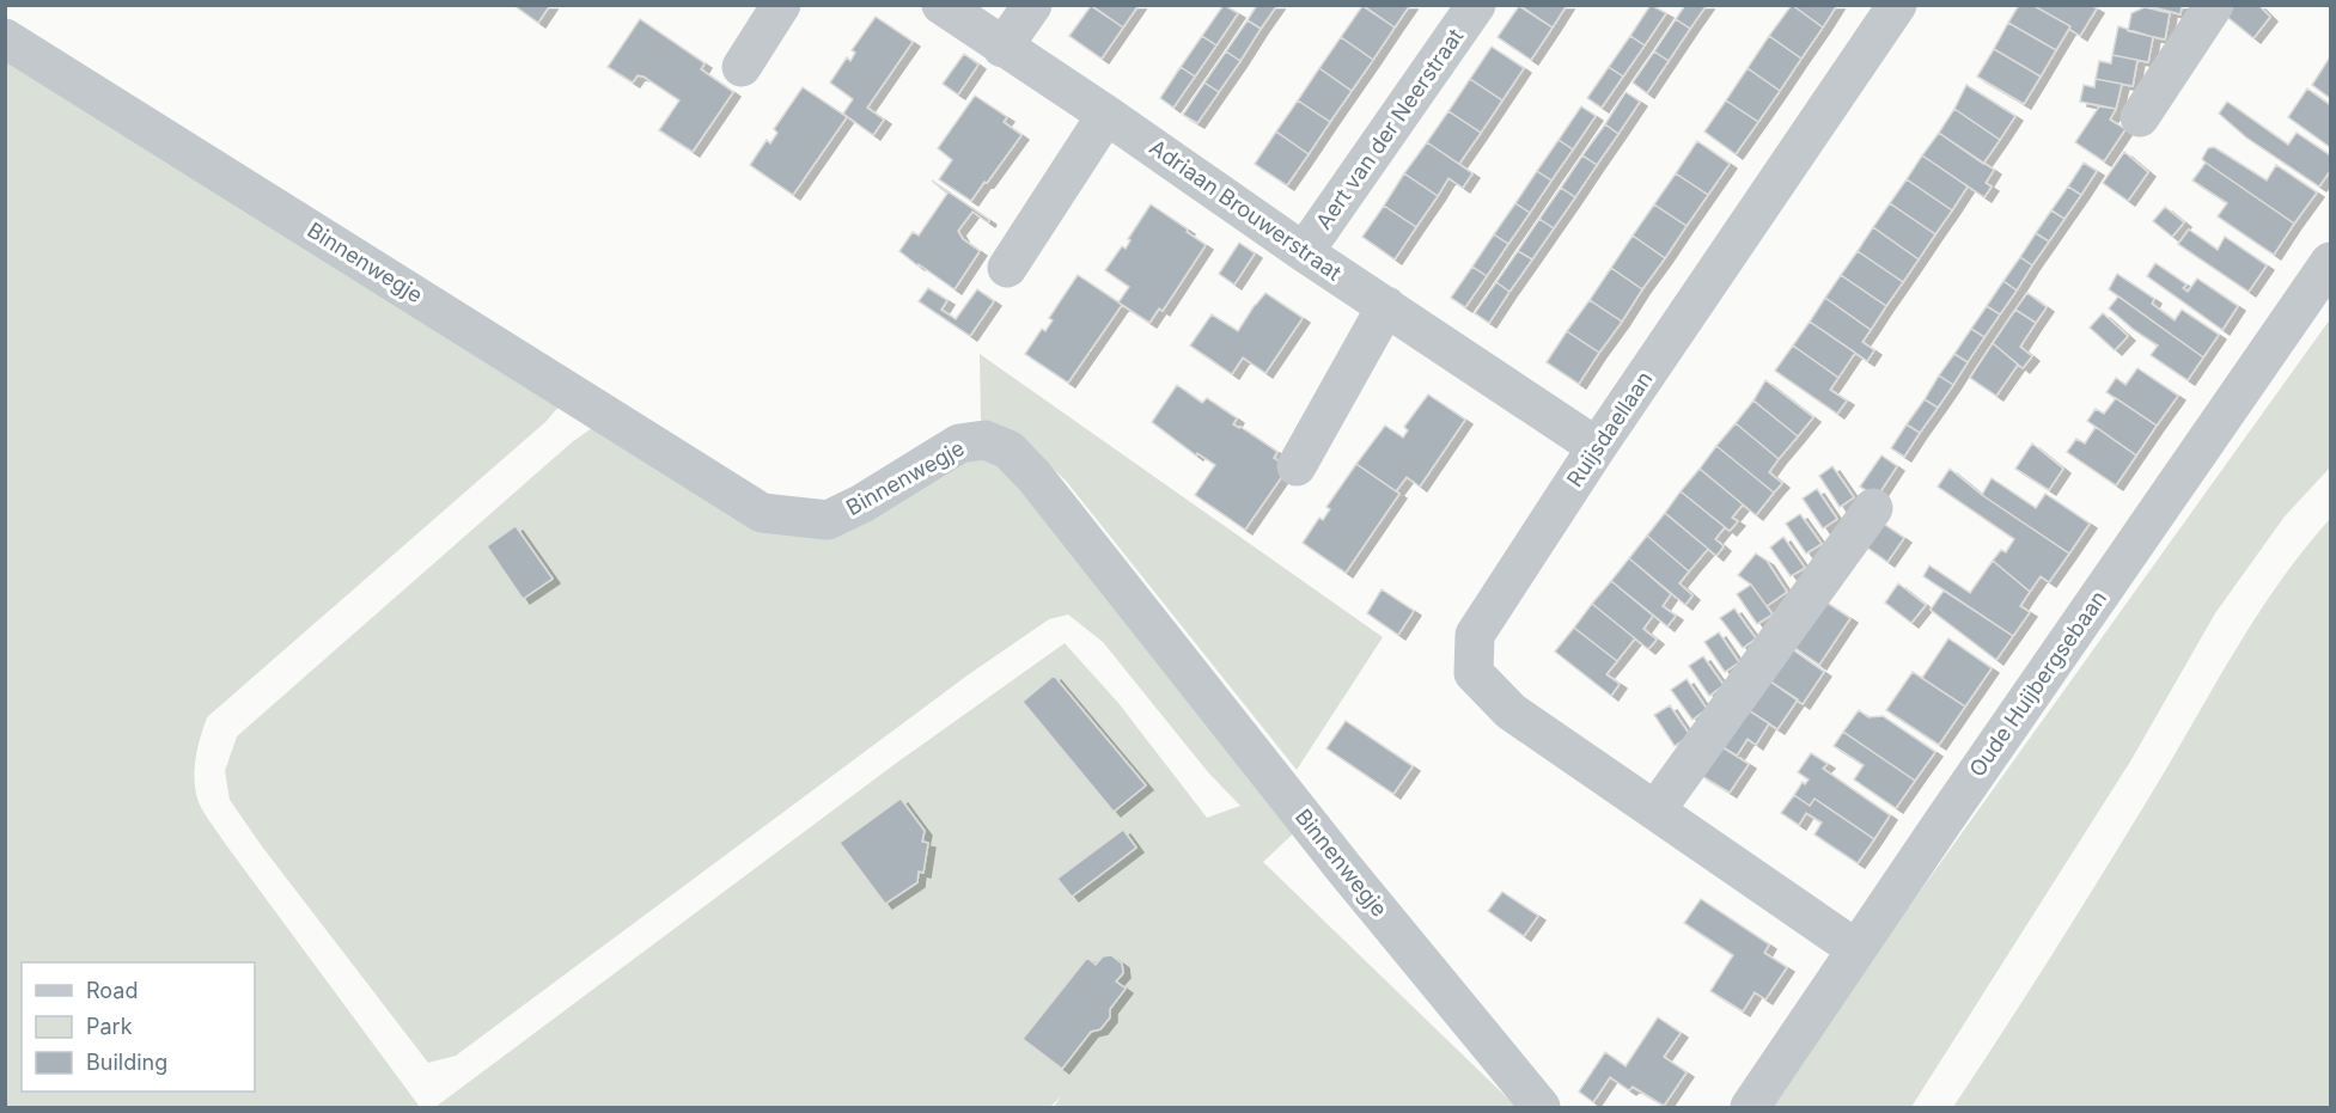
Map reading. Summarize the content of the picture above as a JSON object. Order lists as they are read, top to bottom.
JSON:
{
  "streets": {
    "street": [
      "Aert van der Neerstraat",
      "Adriaan Brouwerstraat",
      "Binnenwegje",
      "Ruijsdaellaan",
      "Oude Huijbergsebaan"
    ]
  },
  "crossings": [
    ["Aert van der Neerstraat", "Adriaan Brouwerstraat"],
    ["Adriaan Brouwerstraat", "Ruijsdaellaan"],
    ["Ruijsdaellaan", "Oude Huijbergsebaan"]
  ],
  "legend": ["Road", "Park", "Building"]
}
